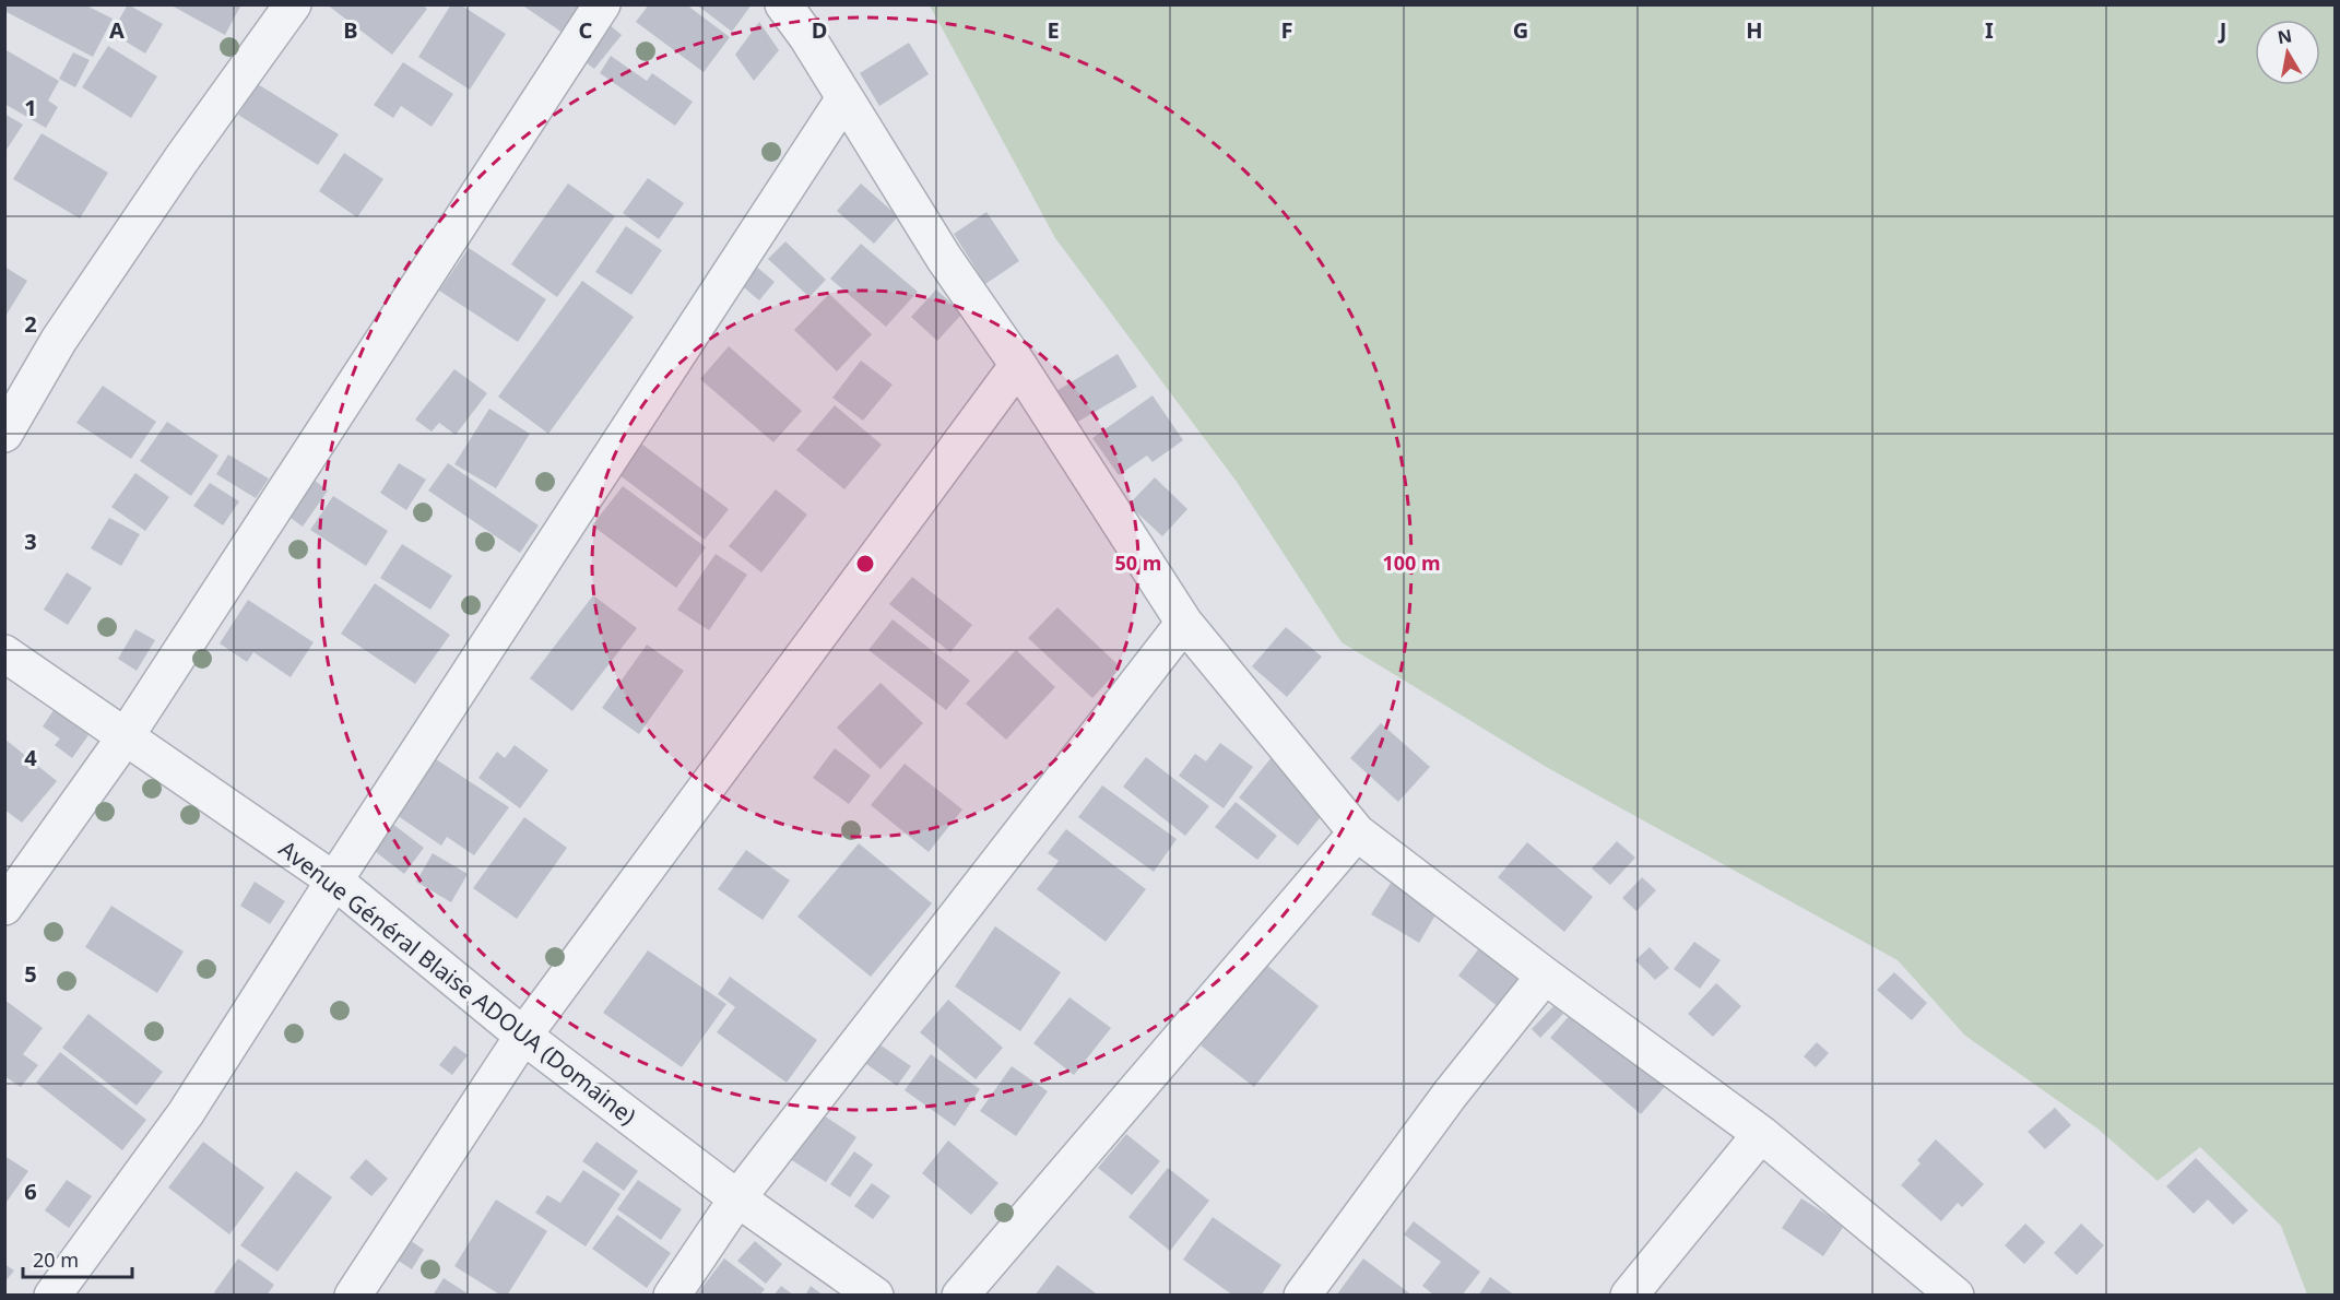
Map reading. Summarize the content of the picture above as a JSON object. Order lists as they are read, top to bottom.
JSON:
{
  "streets": {
    "street": ["Avenue Général Blaise ADOUA (Domaine)"]
  },
  "scale_bar": "20 m",
  "north": "top",
  "grid": {
    "columns": [
      "A",
      "B",
      "C",
      "D",
      "E",
      "F",
      "G",
      "H",
      "I",
      "J"
    ],
    "rows": [
      "1",
      "2",
      "3",
      "4",
      "5",
      "6"
    ]
  },
  "rings": ["50 m", "100 m"]
}
